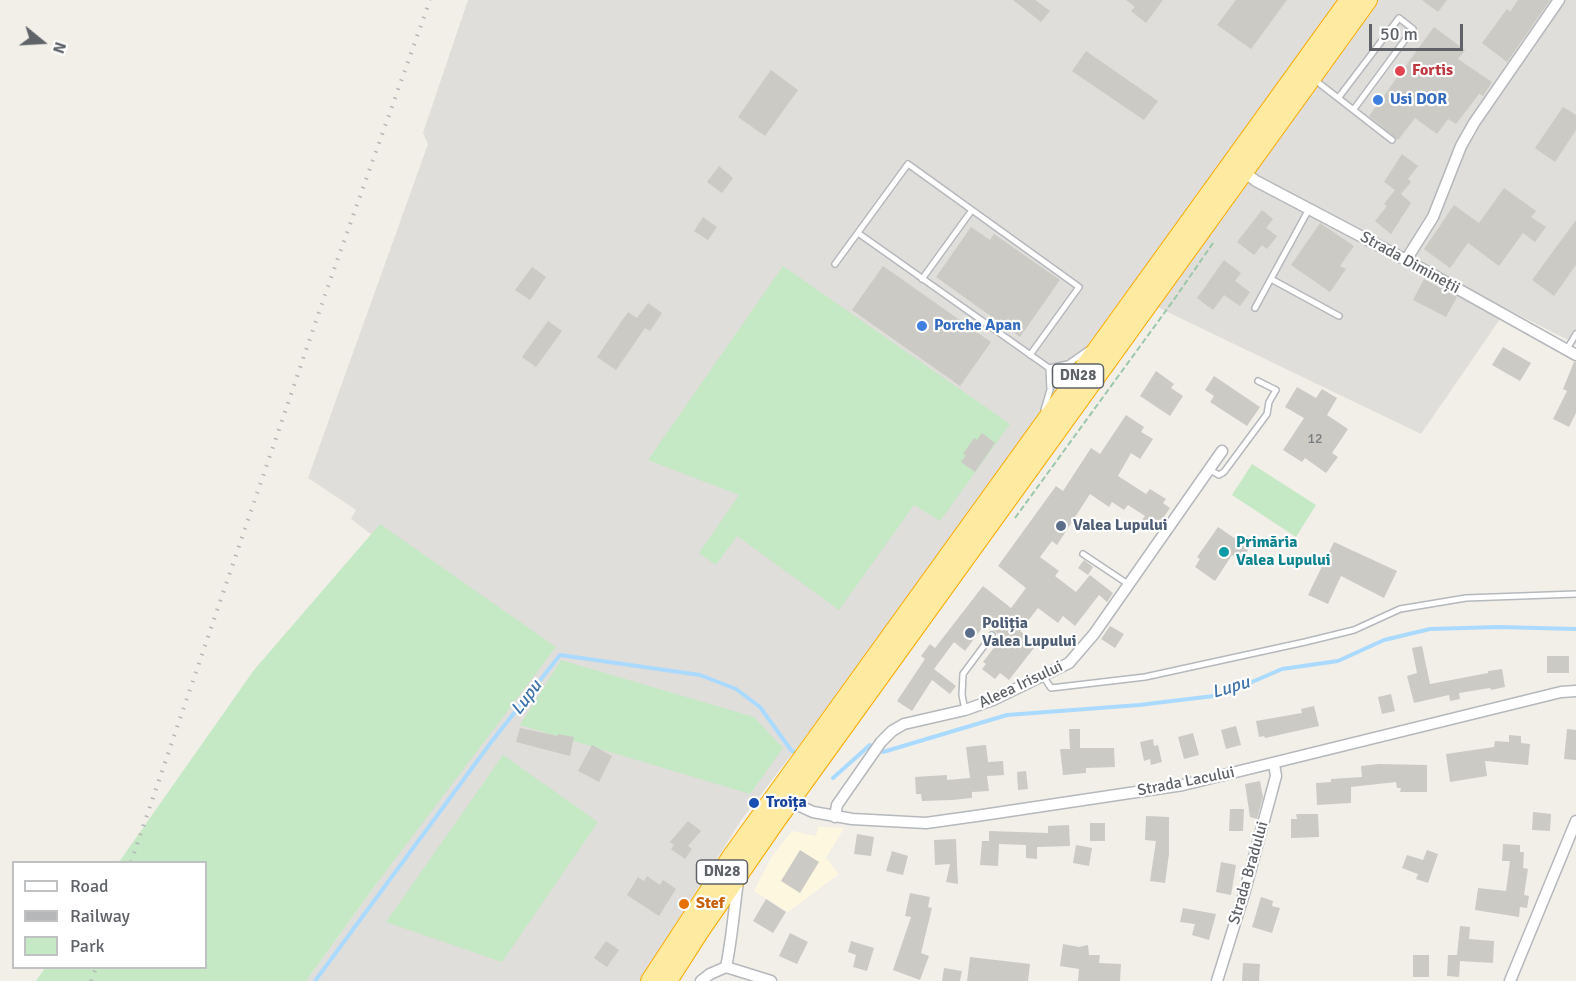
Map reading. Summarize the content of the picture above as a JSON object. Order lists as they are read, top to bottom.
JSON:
{
  "streets": {
    "highway": ["DN28"],
    "street": [
      "Strada Dimineții",
      "Aleea Irisului",
      "Strada Lacului",
      "Strada Bradului"
    ]
  },
  "crossings": [
    ["Strada Dimineții", "DN28"],
    ["DN28", "Strada Lacului"],
    ["Aleea Irisului", "Strada Lacului"],
    ["Strada Lacului", "Strada Bradului"]
  ],
  "water": ["Lupu"],
  "places": [
    "Fortis",
    "Usi DOR",
    "Porche Apan",
    "Valea Lupului",
    "Primăria Valea Lupului",
    "Poliția Valea Lupului",
    "Troița",
    "Stef"
  ],
  "house_numbers": ["12"],
  "legend": ["Road", "Railway", "Park"],
  "scale_bar": "50 m",
  "north": "right"
}
